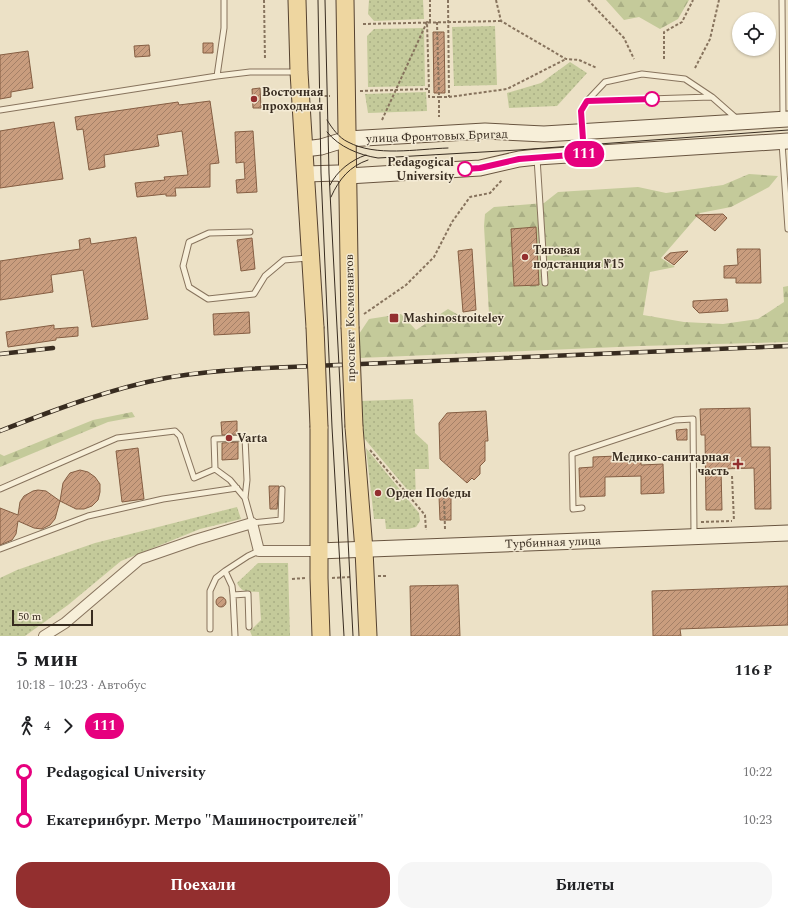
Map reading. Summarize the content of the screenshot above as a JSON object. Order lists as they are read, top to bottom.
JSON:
{
  "streets": {
    "main road": ["улица Фронтовых Бригад", "проспект Космонавтов", "Турбинная улица"]
  },
  "crossings": [
    ["улица Фронтовых Бригад", "проспект Космонавтов"],
    ["проспект Космонавтов", "Турбинная улица"]
  ],
  "places": {
    "other": [
      "Восточная проходная",
      "Pedagogical University",
      "Тяговая подстанция №15",
      "Varta",
      "Орден Победы"
    ],
    "transit": ["Mashinostroiteley"],
    "health": ["Медико-санитарная часть"]
  },
  "lines": ["bus line 111"],
  "scale_bar": "50 m",
  "page": {
    "on_map": "111",
    "scale": "50 m",
    "heading": ["5 мин", "10:18 – 10:23 · Автобус", "116 ₽"],
    "legs": ["4", "111"],
    "list": [
      {
        "name": "Pedagogical University",
        "value": "10:22"
      },
      {
        "name": "Екатеринбург. Метро \"Машиностроителей\"",
        "value": "10:23"
      }
    ],
    "buttons": ["Поехали", "Билеты"]
  }
}
